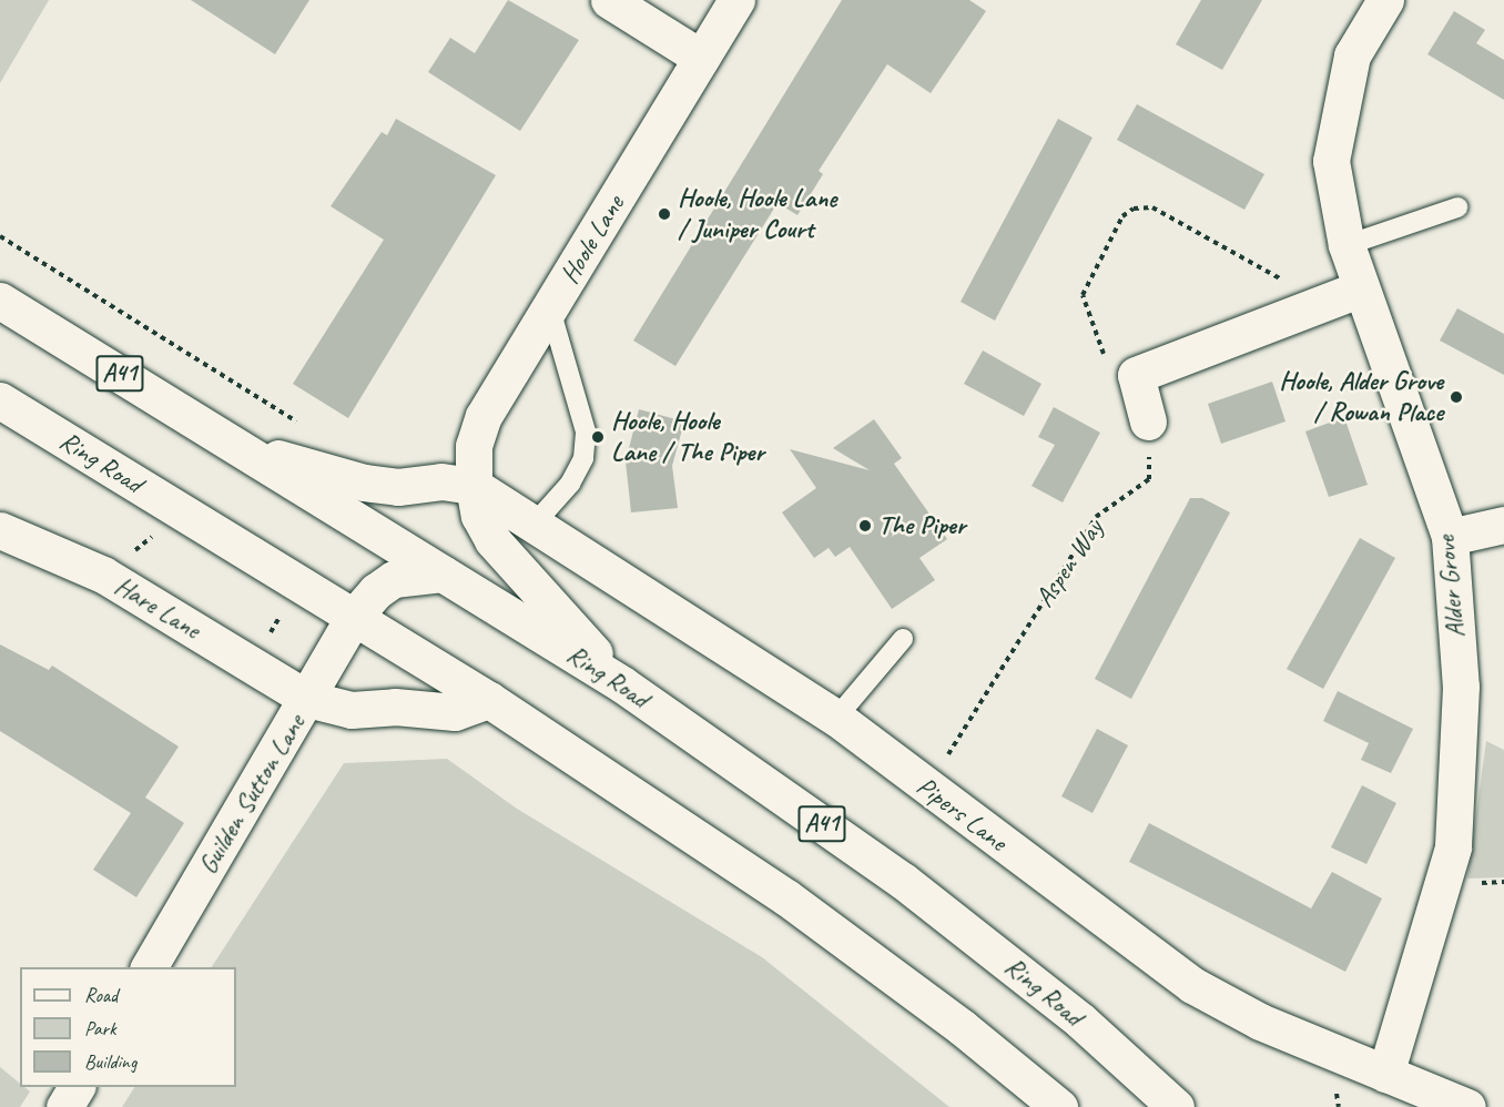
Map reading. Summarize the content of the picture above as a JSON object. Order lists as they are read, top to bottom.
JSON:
{
  "streets": {
    "main road": [
      "Hoole Lane",
      "A41",
      "Ring Road",
      "Alder Grove",
      "Hare Lane",
      "Guilden Sutton Lane",
      "Pipers Lane"
    ],
    "path": ["Aspen Way"]
  },
  "crossings": [
    ["Hoole Lane", "Ring Road"],
    ["Hoole Lane", "Pipers Lane"],
    ["Ring Road", "Hare Lane"],
    ["Ring Road", "Guilden Sutton Lane"],
    ["Aspen Way", "Pipers Lane"],
    ["Alder Grove", "Pipers Lane"],
    ["Hare Lane", "Guilden Sutton Lane"]
  ],
  "places": [
    "Hoole, Hoole Lane / Juniper Court",
    "Hoole, Alder Grove / Rowan Place",
    "Hoole, Hoole Lane / The Piper",
    "The Piper"
  ],
  "legend": ["Road", "Park", "Building"]
}
